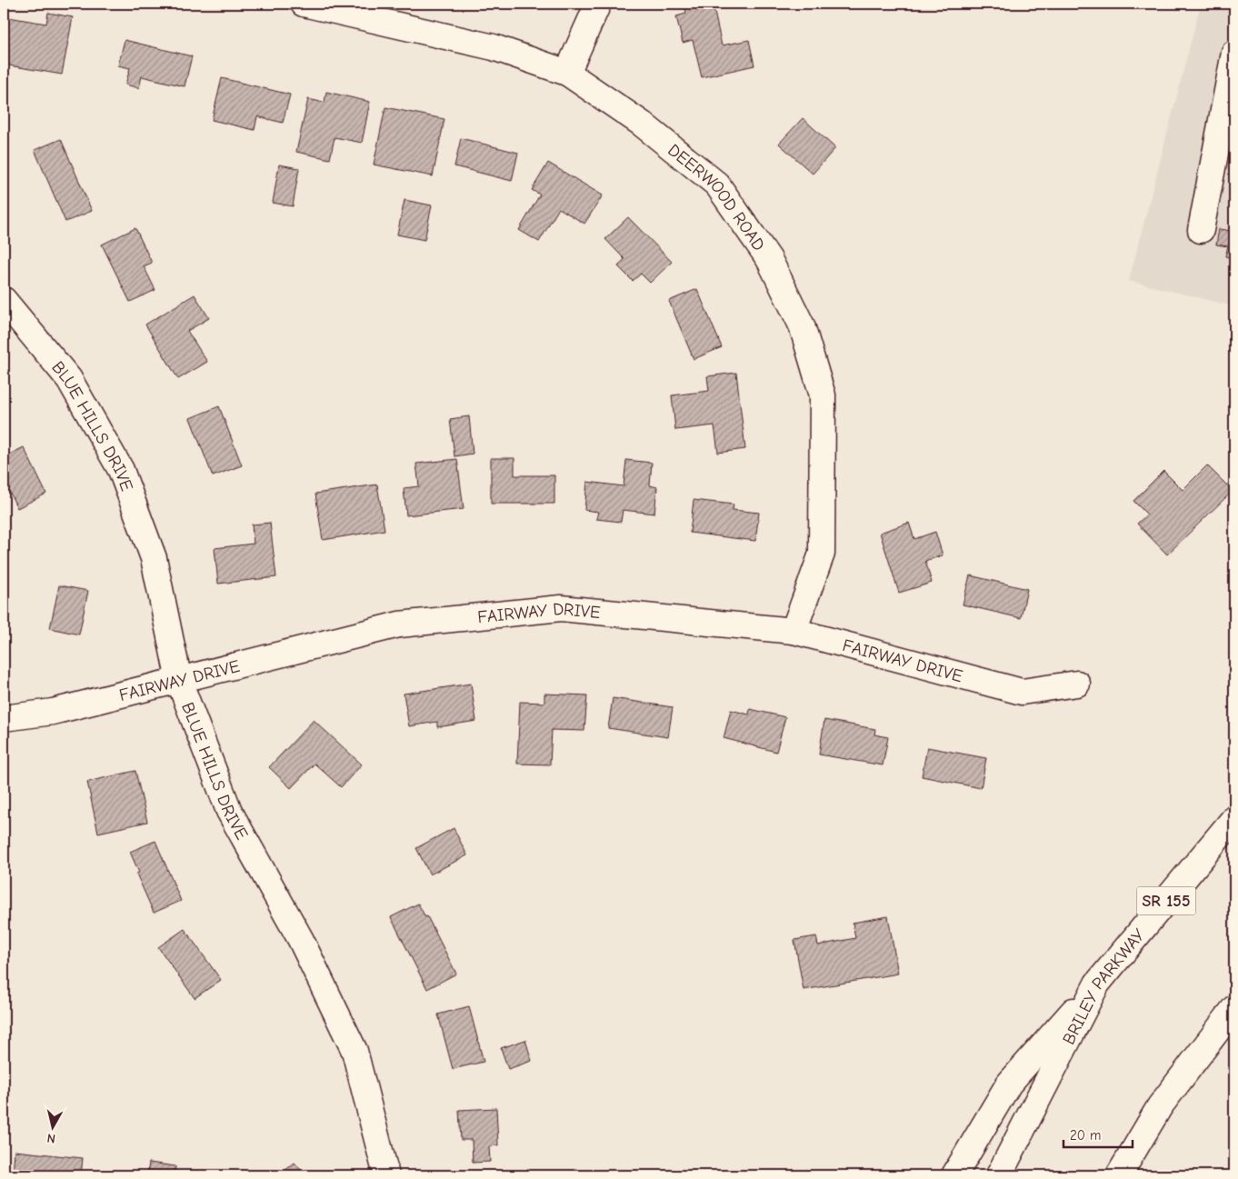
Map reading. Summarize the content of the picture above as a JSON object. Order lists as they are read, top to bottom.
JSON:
{
  "streets": {
    "main road": [
      "DEERWOOD ROAD",
      "BLUE HILLS DRIVE",
      "FAIRWAY DRIVE",
      "SR 155",
      "BRILEY PARKWAY"
    ]
  },
  "crossings": [
    ["DEERWOOD ROAD", "FAIRWAY DRIVE"],
    ["BLUE HILLS DRIVE", "FAIRWAY DRIVE"]
  ],
  "scale_bar": "20 m",
  "north": "bottom"
}
